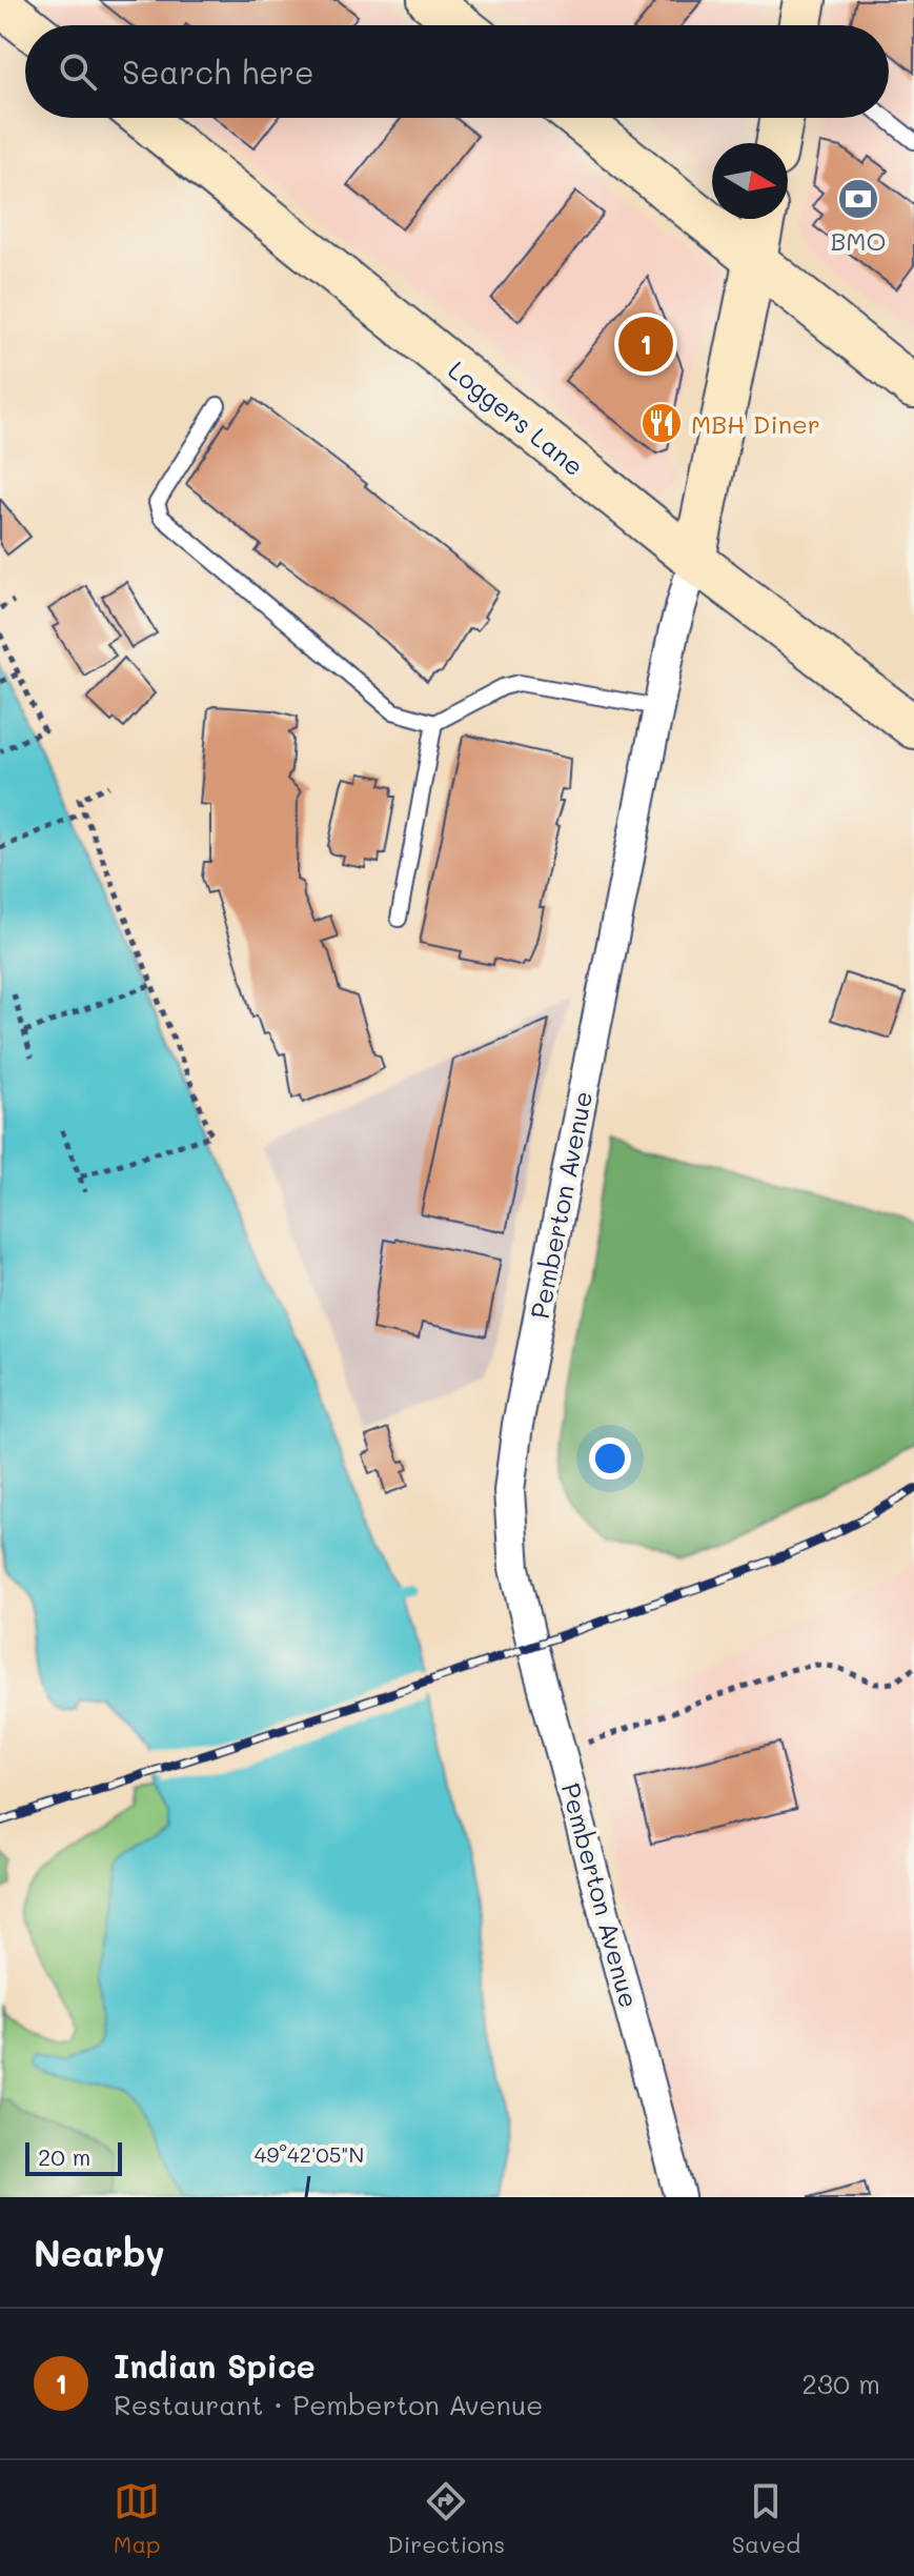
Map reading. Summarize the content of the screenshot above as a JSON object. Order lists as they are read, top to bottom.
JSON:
{
  "streets": {
    "street": ["Loggers Lane", "Pemberton Avenue"]
  },
  "crossings": [
    ["Loggers Lane", "Pemberton Avenue"]
  ],
  "places": {
    "bank": ["BMO"],
    "restaurant": ["MBH Diner"]
  },
  "scale_bar": "20 m",
  "north": "right",
  "page": {
    "search": "Search here",
    "pins": "1",
    "scale": "20 m",
    "heading": "Nearby",
    "list": [
      {
        "mark": "1",
        "name": "Indian Spice",
        "note": "Restaurant · Pemberton Avenue",
        "value": "230 m"
      }
    ],
    "nav": ["Map", "Directions", "Saved"]
  },
  "coordinates": ["49°42'05\"N"]
}
